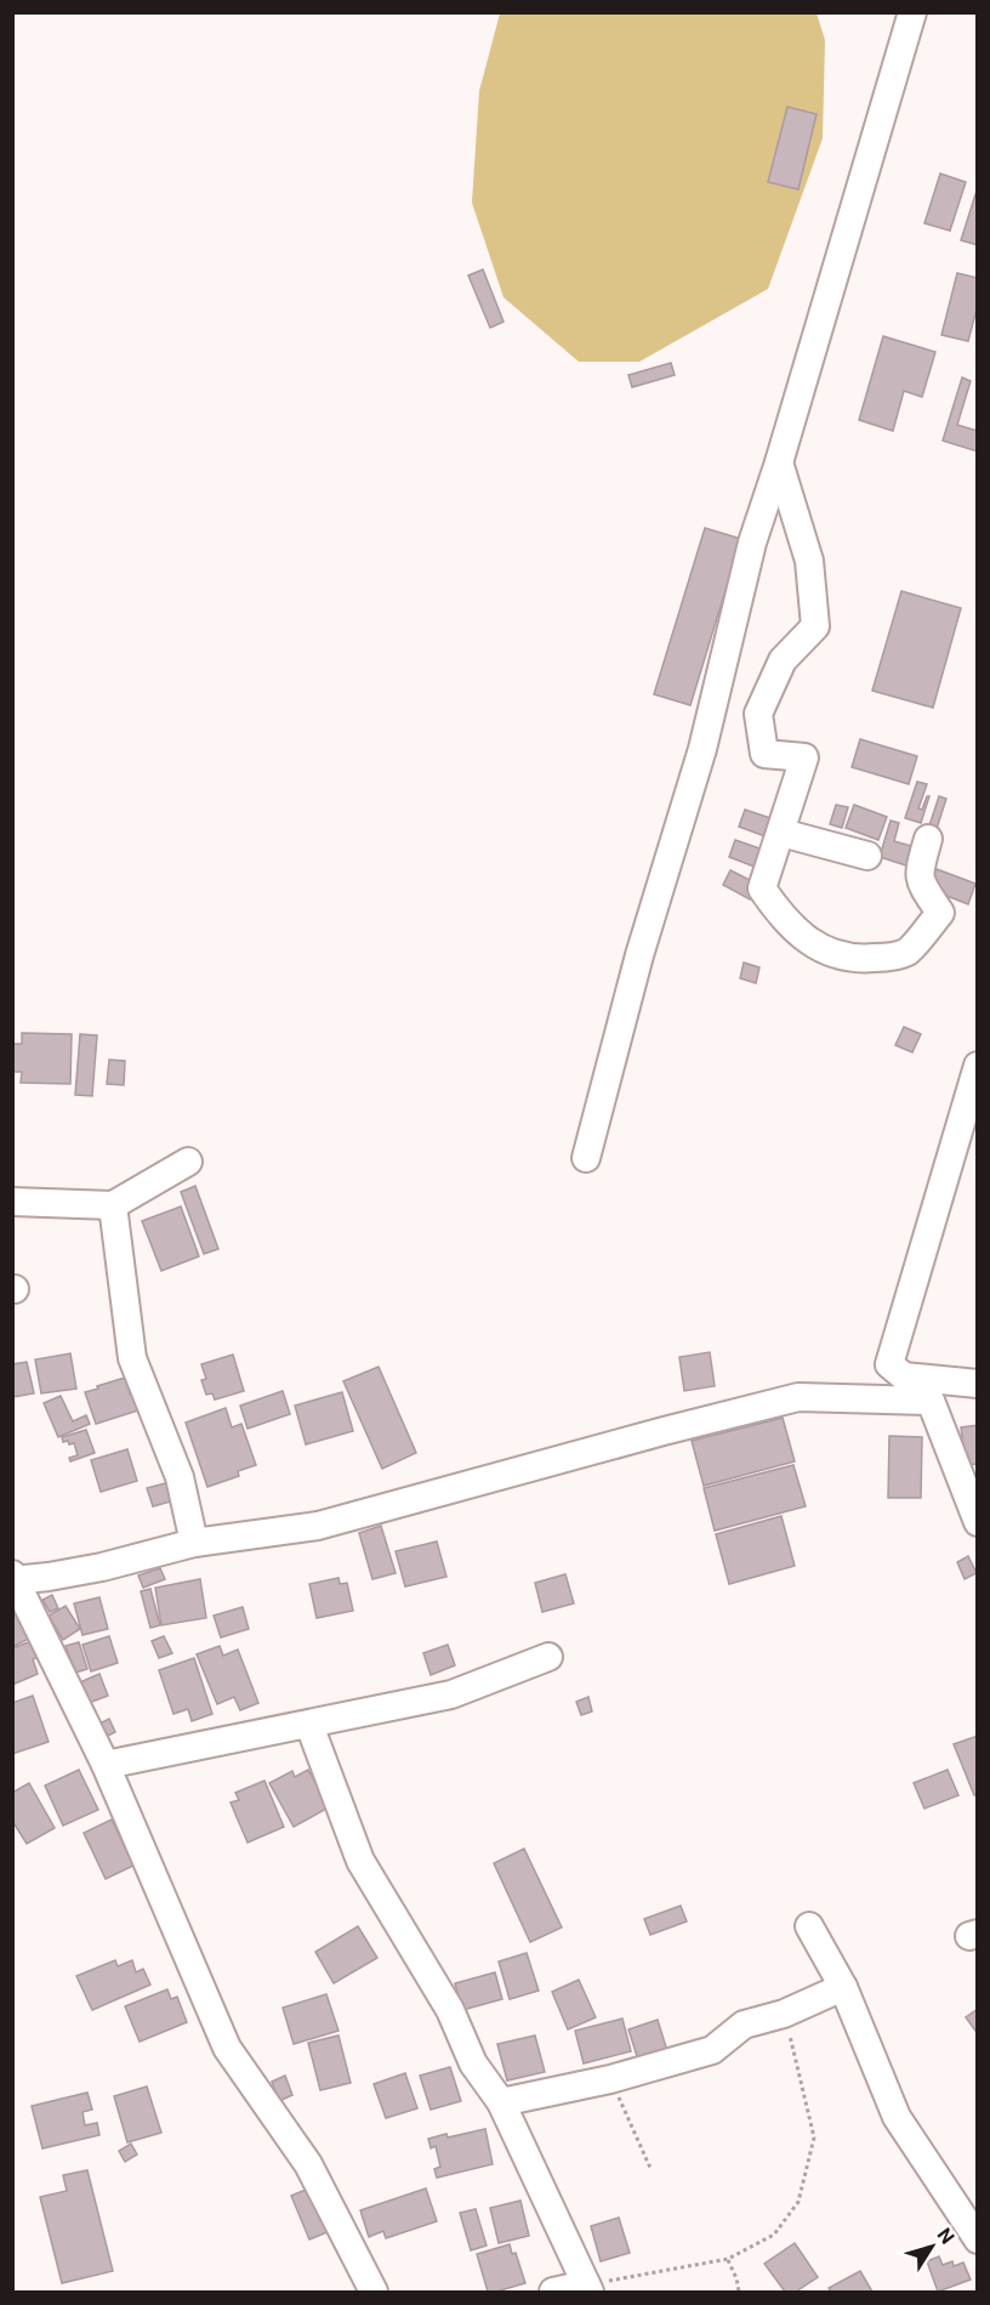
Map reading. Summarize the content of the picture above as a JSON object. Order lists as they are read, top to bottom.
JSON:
{
  "north": "top right"
}
